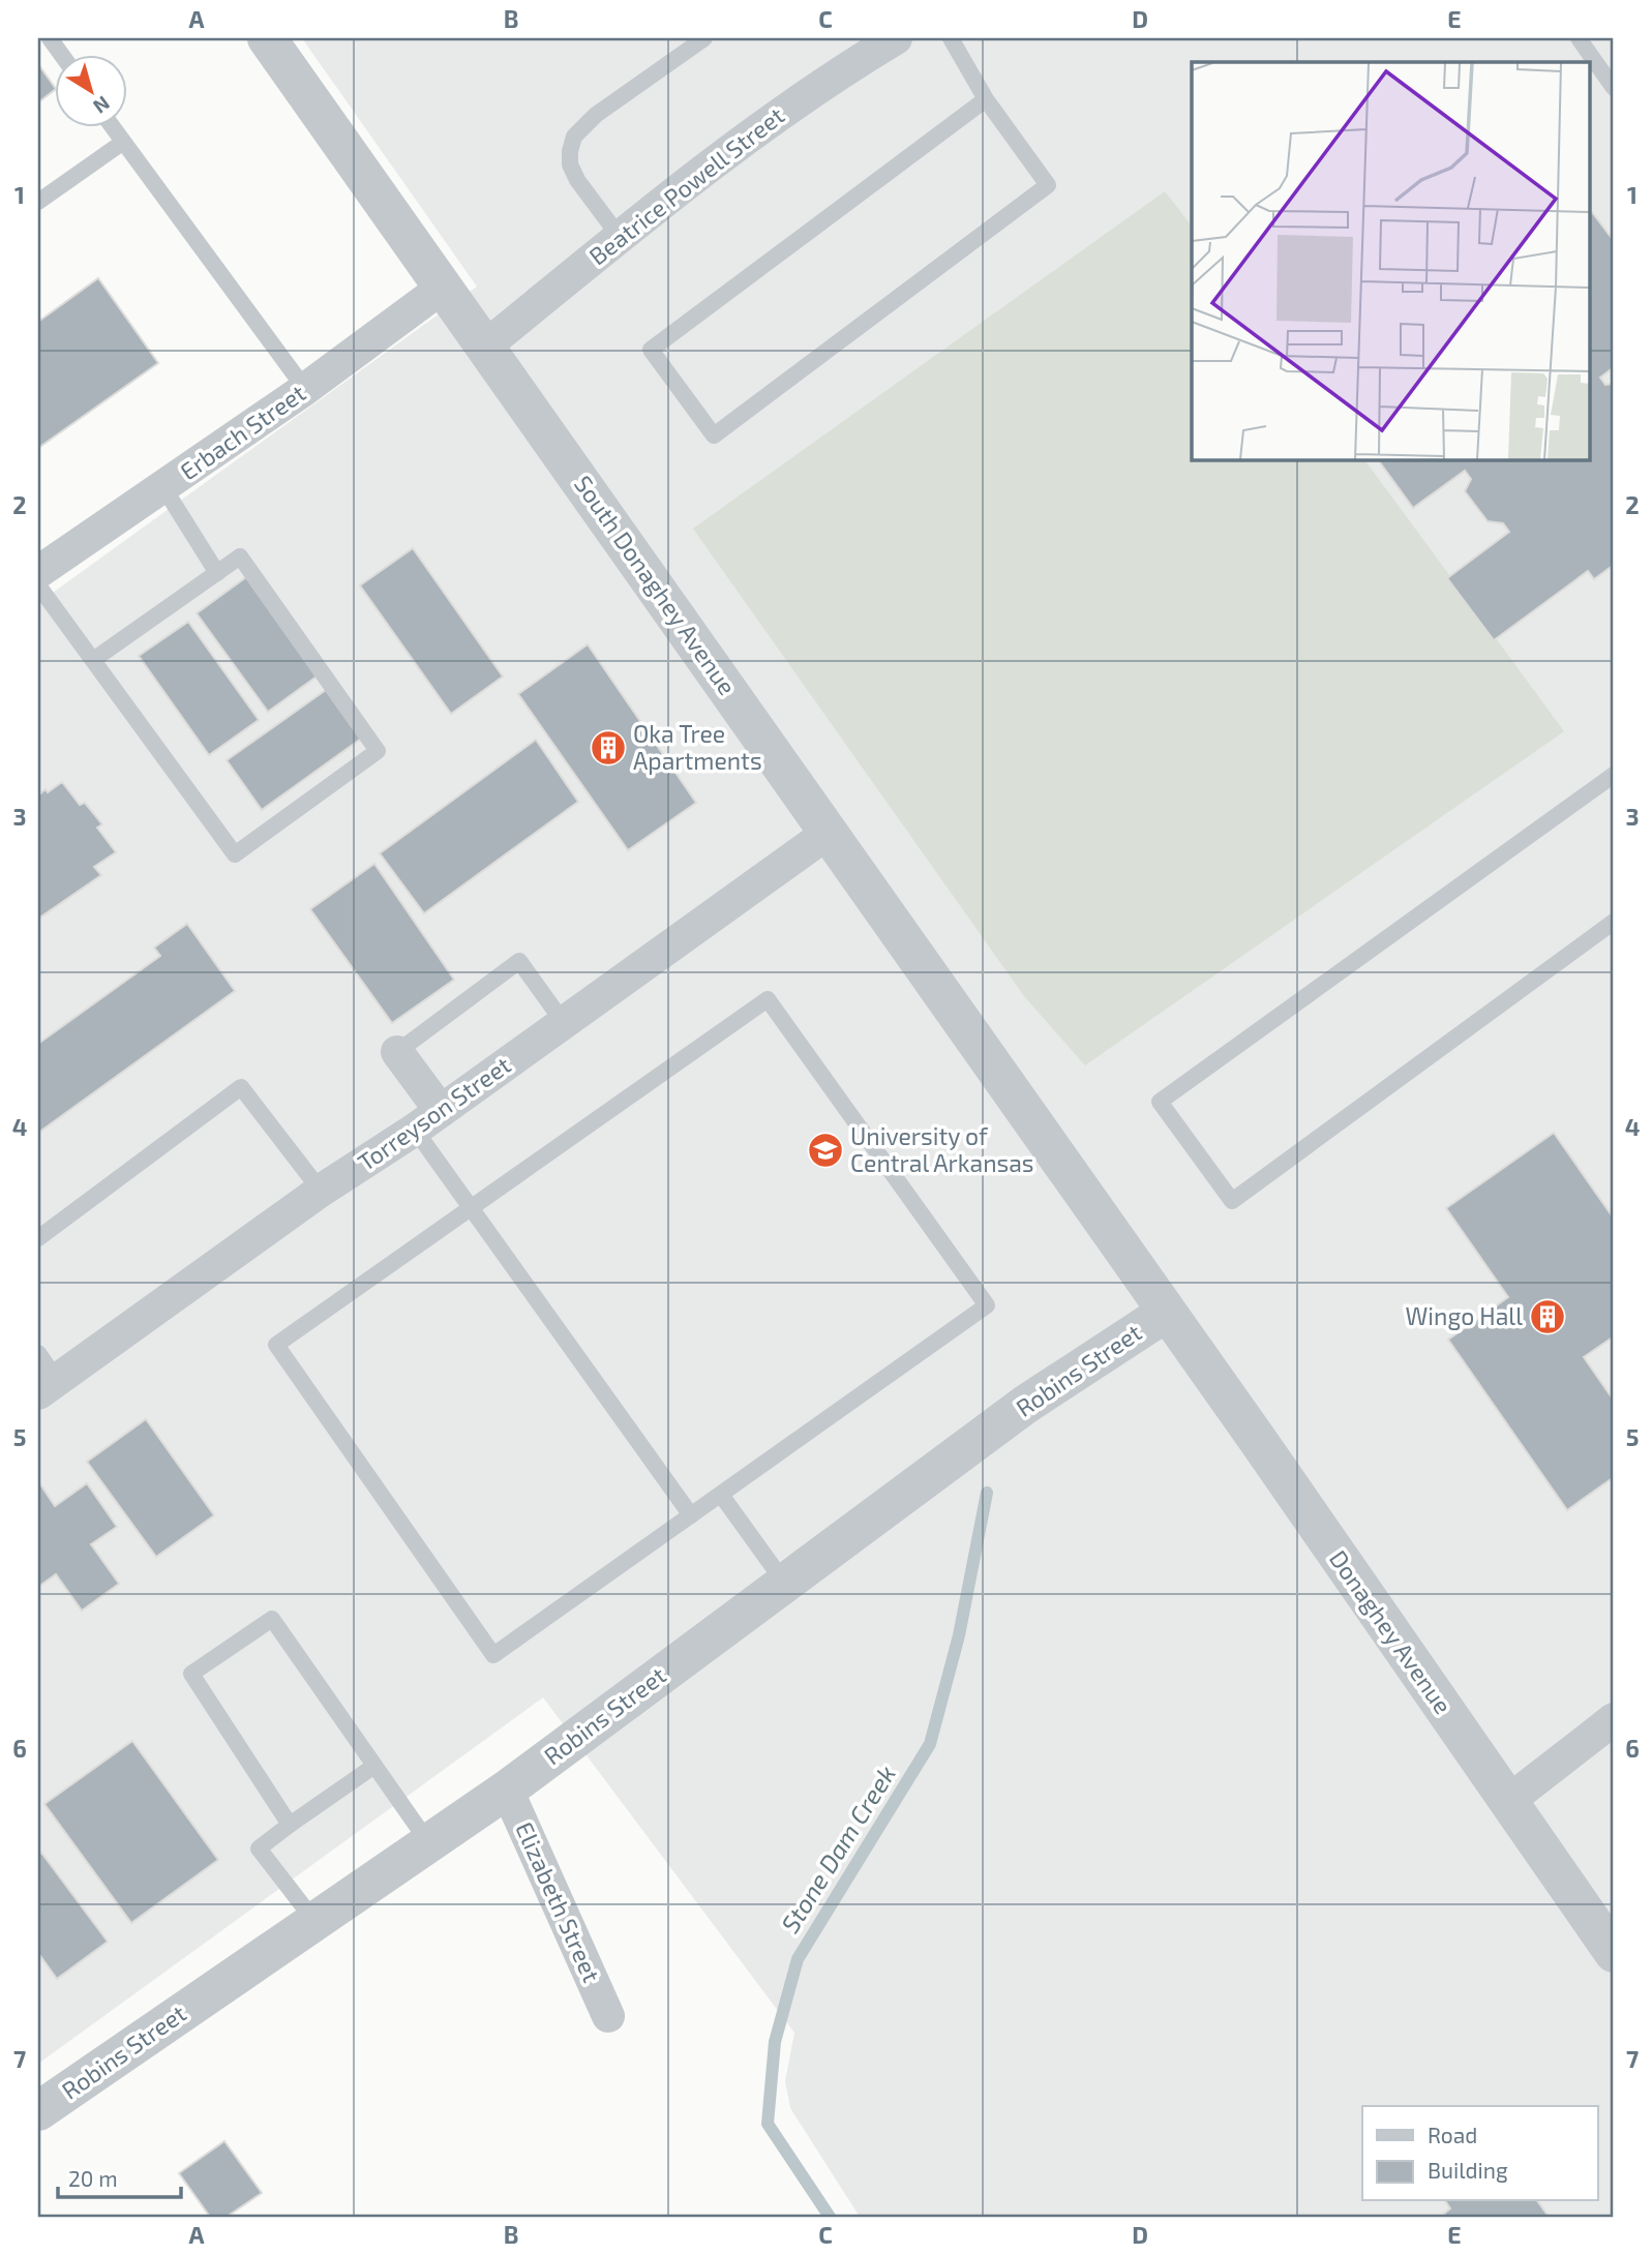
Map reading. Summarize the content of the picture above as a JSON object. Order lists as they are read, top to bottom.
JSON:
{
  "streets": {
    "street": [
      "Beatrice Powell Street",
      "Erbach Street",
      "South Donaghey Avenue",
      "Torreyson Street",
      "Robins Street",
      "Donaghey Avenue",
      "Elizabeth Street"
    ]
  },
  "crossings": [
    ["Beatrice Powell Street", "South Donaghey Avenue"],
    ["Erbach Street", "South Donaghey Avenue"],
    ["South Donaghey Avenue", "Torreyson Street"],
    ["South Donaghey Avenue", "Robins Street"],
    ["South Donaghey Avenue", "Donaghey Avenue"],
    ["Robins Street", "Donaghey Avenue"],
    ["Robins Street", "Elizabeth Street"]
  ],
  "water": ["Stone Dam Creek"],
  "places": {
    "building": ["Oka Tree Apartments", "Wingo Hall"],
    "school or university": ["University of Central Arkansas"]
  },
  "legend": ["Road", "Building"],
  "scale_bar": "20 m",
  "north": "bottom right",
  "grid": {
    "columns": [
      "A",
      "B",
      "C",
      "D",
      "E"
    ],
    "rows": [
      "1",
      "2",
      "3",
      "4",
      "5",
      "6",
      "7"
    ]
  }
}
